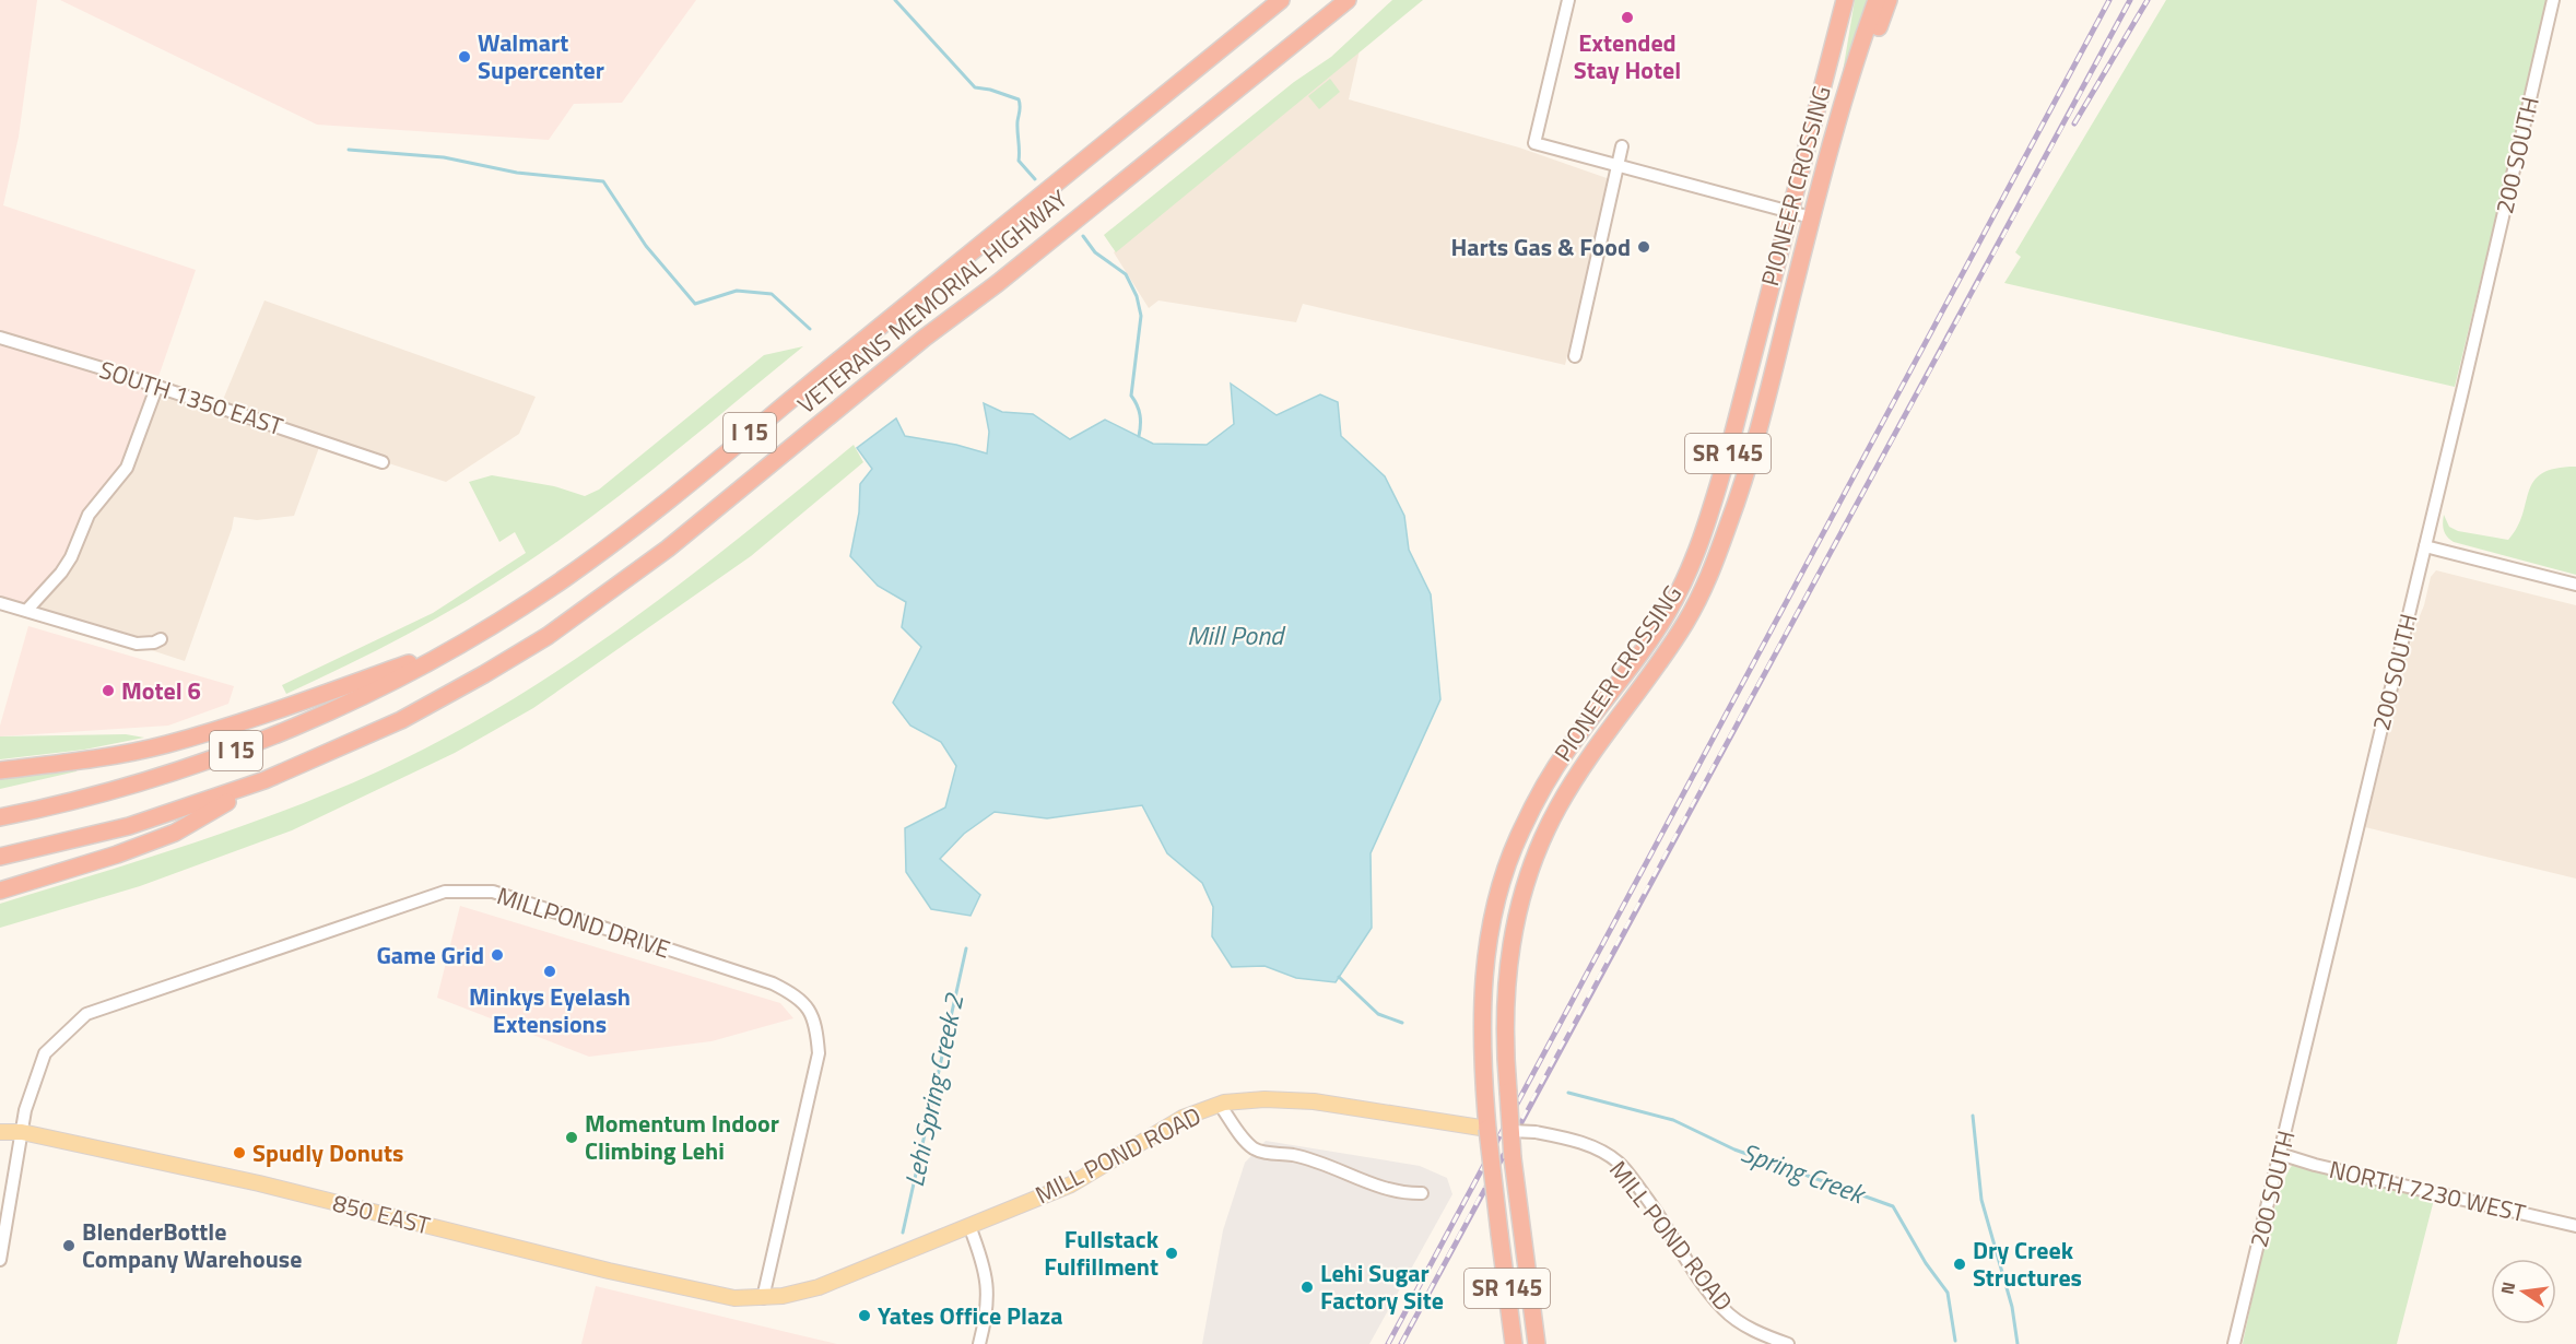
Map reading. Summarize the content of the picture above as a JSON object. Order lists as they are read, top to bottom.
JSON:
{
  "streets": {
    "highway": [
      "PIONEER CROSSING",
      "VETERANS MEMORIAL HIGHWAY",
      "I 15",
      "SR 145"
    ],
    "main road": ["MILL POND ROAD", "850 EAST"],
    "street": [
      "200 SOUTH",
      "SOUTH 1350 EAST",
      "MILLPOND DRIVE",
      "NORTH 7230 WEST"
    ]
  },
  "crossings": [
    ["200 SOUTH", "NORTH 7230 WEST"],
    ["PIONEER CROSSING", "MILL POND ROAD"],
    ["MILLPOND DRIVE", "MILL POND ROAD"],
    ["MILLPOND DRIVE", "850 EAST"],
    ["MILL POND ROAD", "850 EAST"]
  ],
  "water": ["Mill Pond", "Lehi Spring Creek 2", "Spring Creek"],
  "places": [
    "Extended Stay Hotel",
    "Walmart Supercenter",
    "Harts Gas & Food",
    "Motel 6",
    "Game Grid",
    "Minkys Eyelash Extensions",
    "Momentum Indoor Climbing Lehi",
    "Spudly Donuts",
    "BlenderBottle Company Warehouse",
    "Fullstack Fulfillment",
    "Dry Creek Structures",
    "Lehi Sugar Factory Site",
    "Yates Office Plaza"
  ],
  "north": "left"
}
